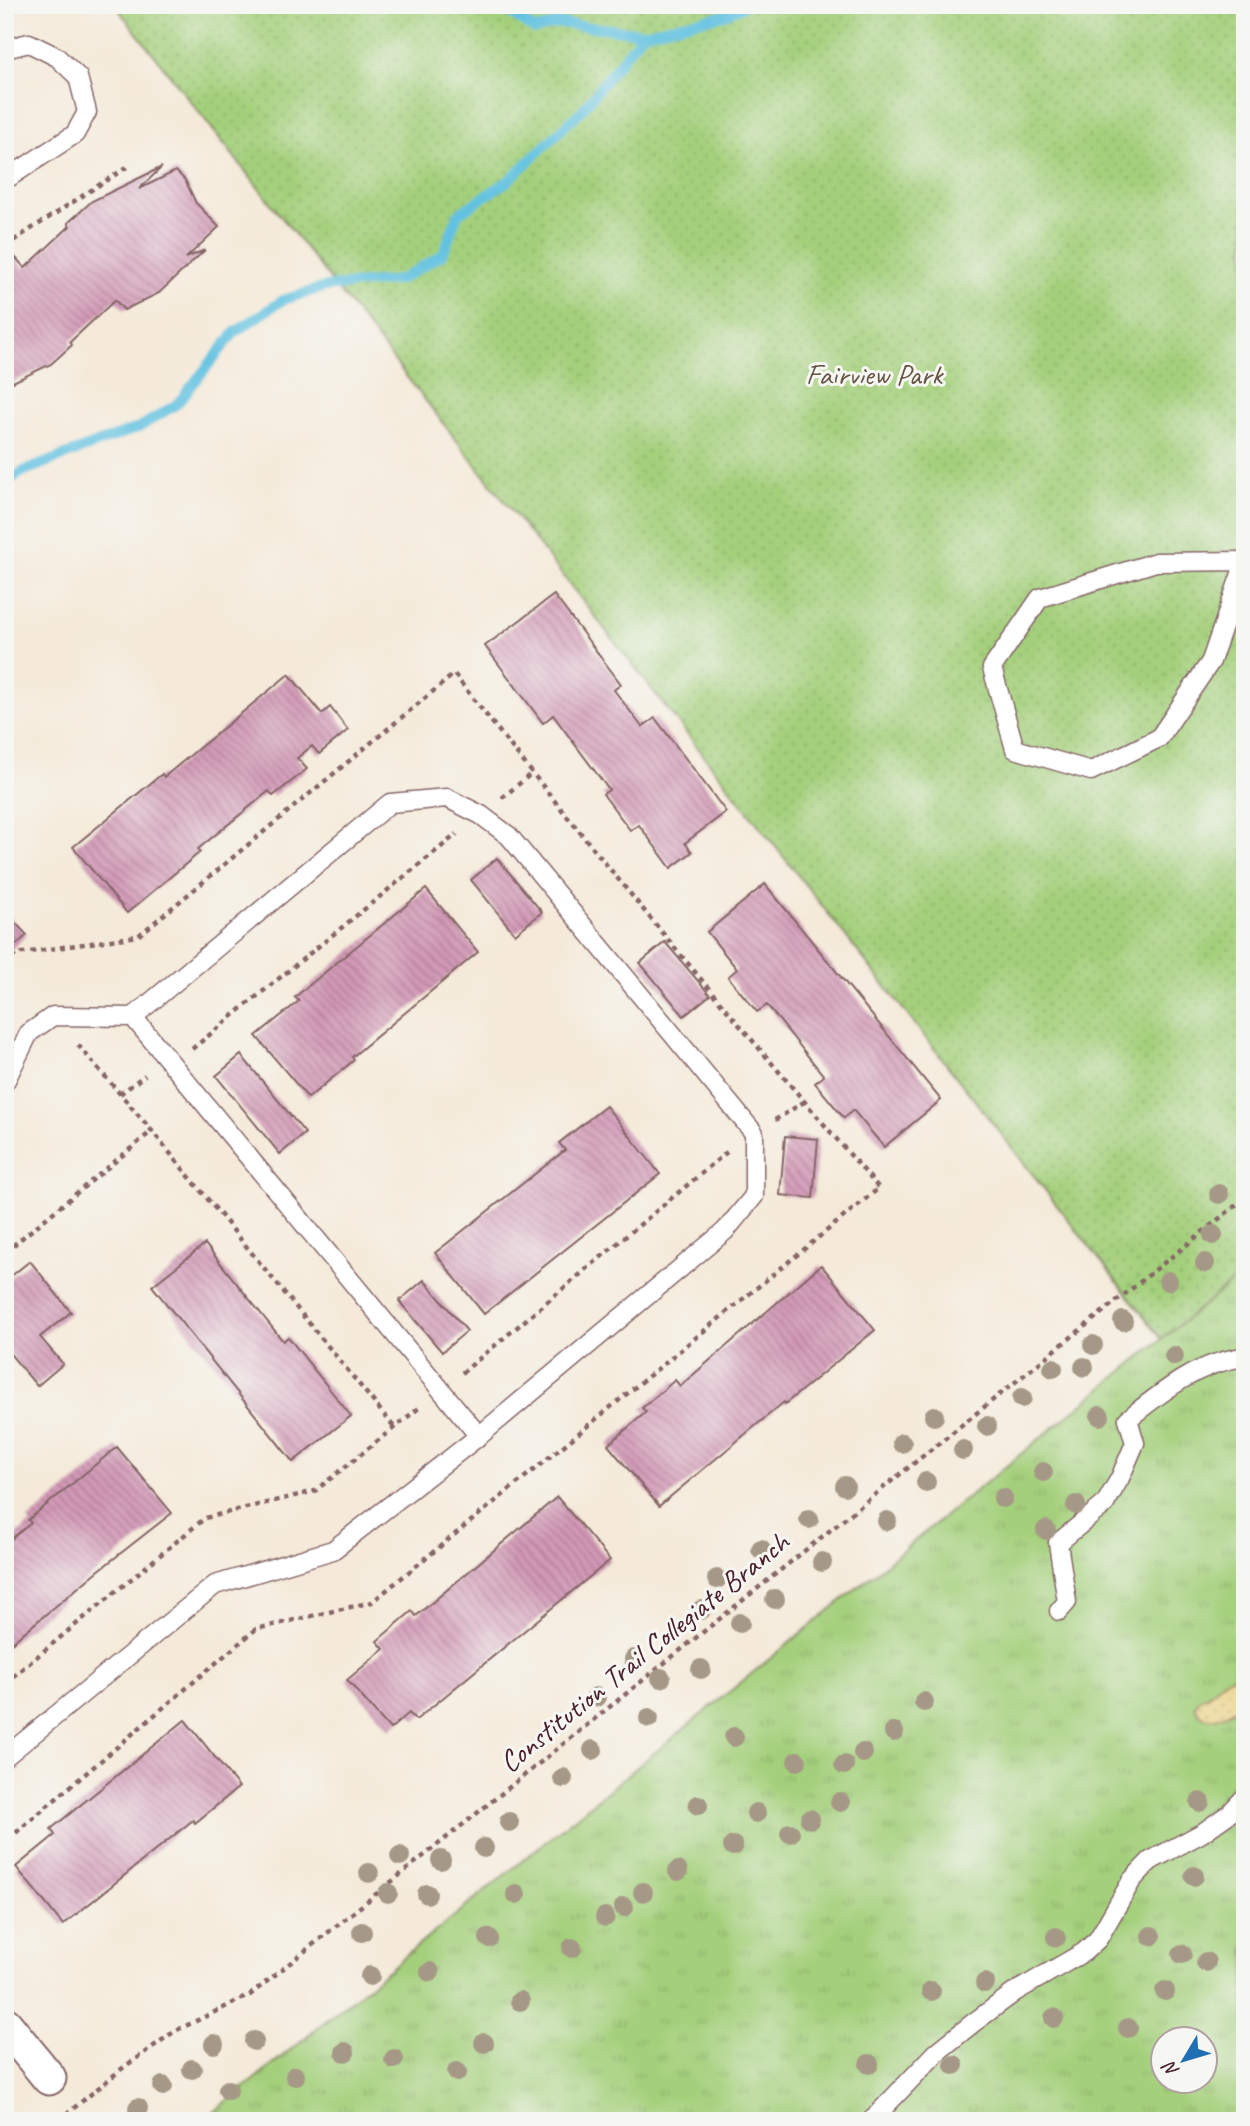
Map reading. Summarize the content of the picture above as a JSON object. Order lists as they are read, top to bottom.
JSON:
{
  "streets": {
    "path": ["Constitution Trail Collegiate Branch"]
  },
  "parks": ["Fairview Park"],
  "north": "bottom left"
}
